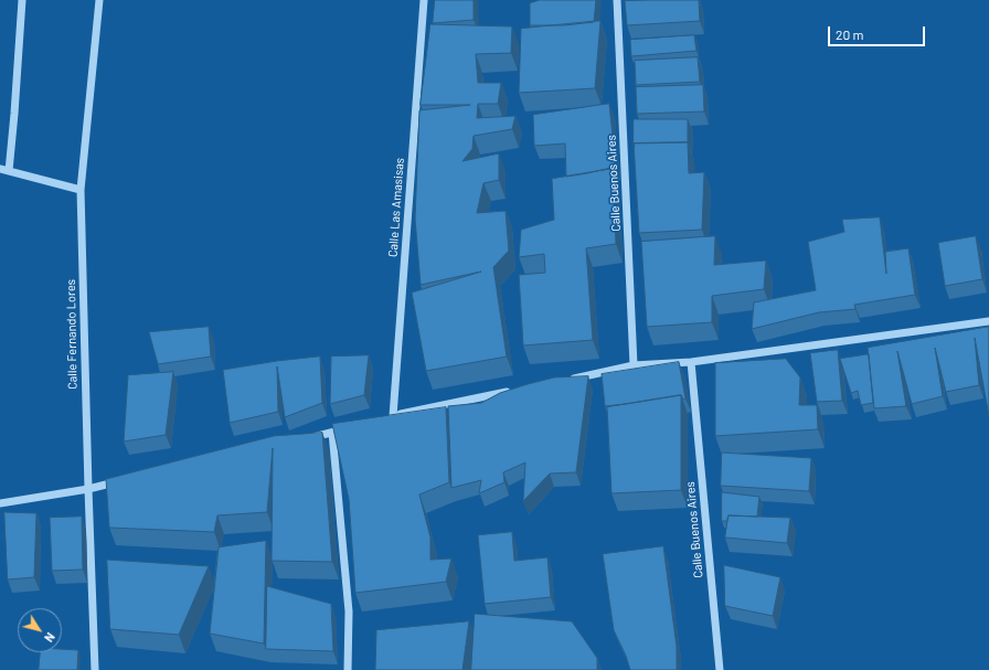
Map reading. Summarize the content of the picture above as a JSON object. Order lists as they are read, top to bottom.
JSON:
{
  "streets": {
    "street": ["Calle Buenos Aires", "Calle Las Amasisas", "Calle Fernando Lores"]
  },
  "scale_bar": "20 m",
  "north": "bottom right"
}
